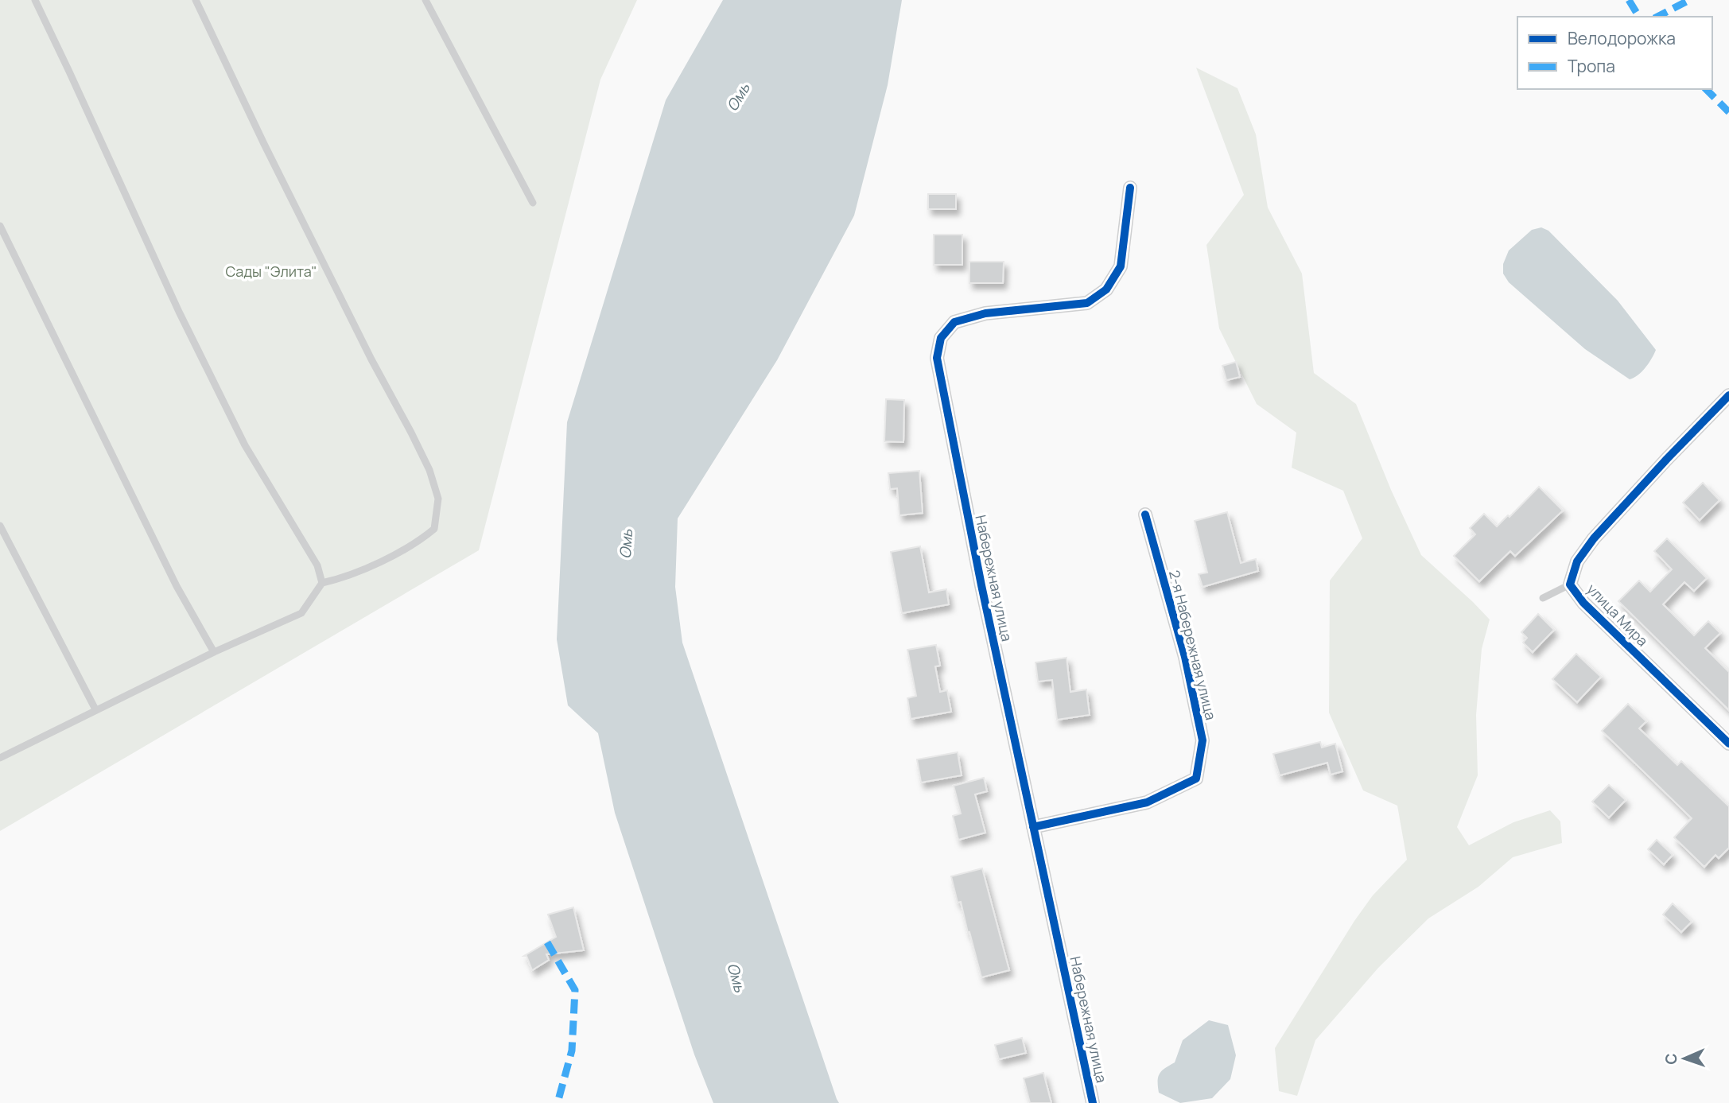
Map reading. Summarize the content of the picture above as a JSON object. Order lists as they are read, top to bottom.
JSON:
{
  "streets": {
    "street": ["Набережная улица", "улица Мира", "2-я Набережная улица"]
  },
  "crossings": [
    ["Набережная улица", "2-я Набережная улица"]
  ],
  "water": ["Омь"],
  "parks": ["Сады \"Элита\""],
  "legend": ["Велодорожка", "Тропа"],
  "north": "left"
}
